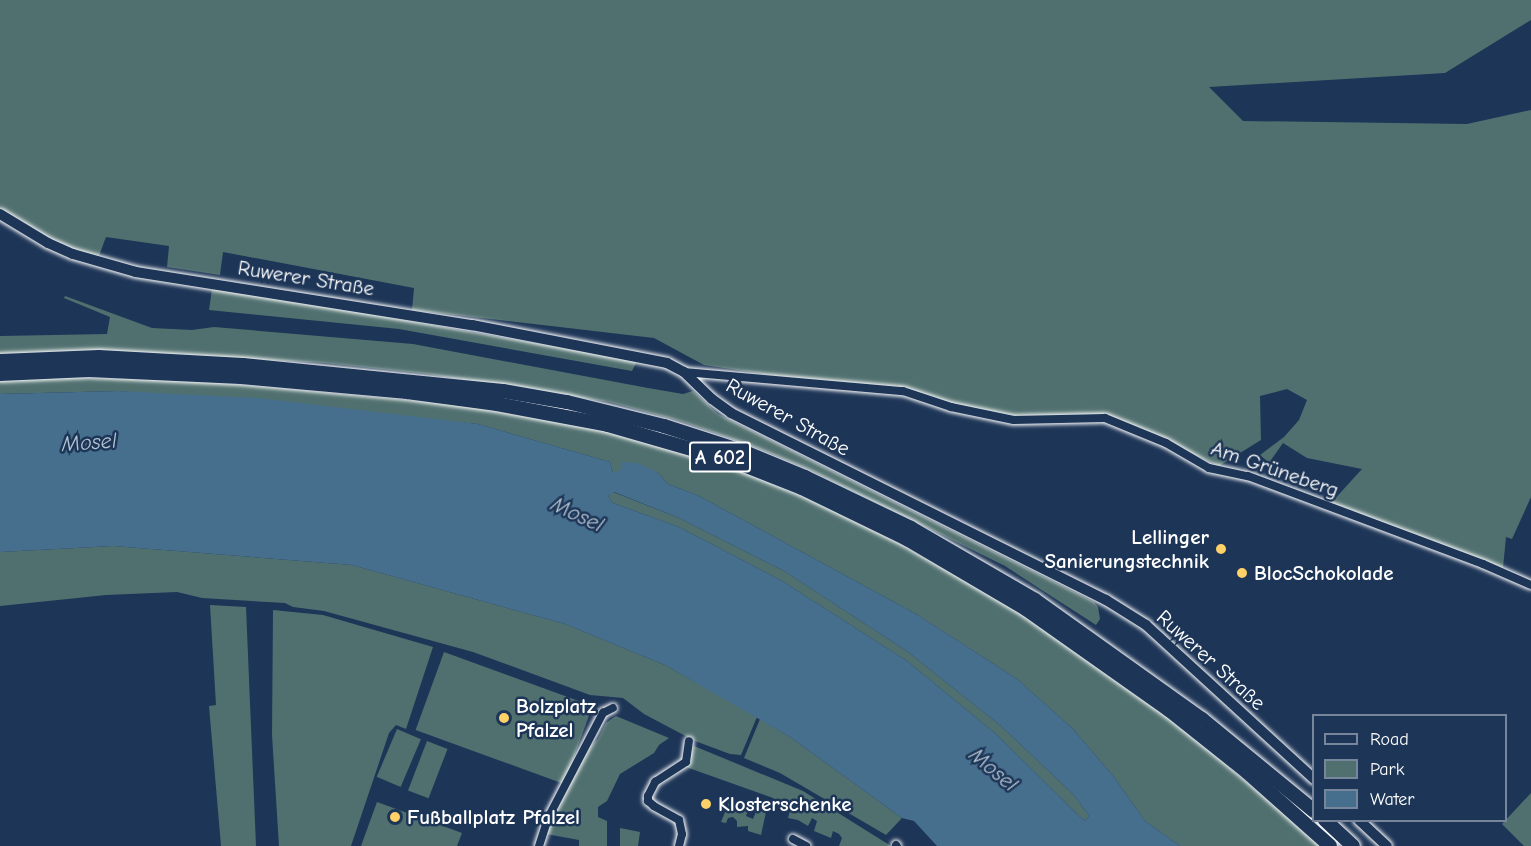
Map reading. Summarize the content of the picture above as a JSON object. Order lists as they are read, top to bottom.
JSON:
{
  "streets": {
    "highway": ["A 602"],
    "main road": ["Ruwerer Straße"],
    "street": ["Am Grüneberg"]
  },
  "crossings": [
    ["Ruwerer Straße", "Am Grüneberg"]
  ],
  "water": ["Mosel"],
  "places": [
    "Lellinger Sanierungstechnik",
    "BlocSchokolade",
    "Bolzplatz Pfalzel",
    "Klosterschenke",
    "Fußballplatz Pfalzel"
  ],
  "legend": ["Road", "Park", "Water"]
}
